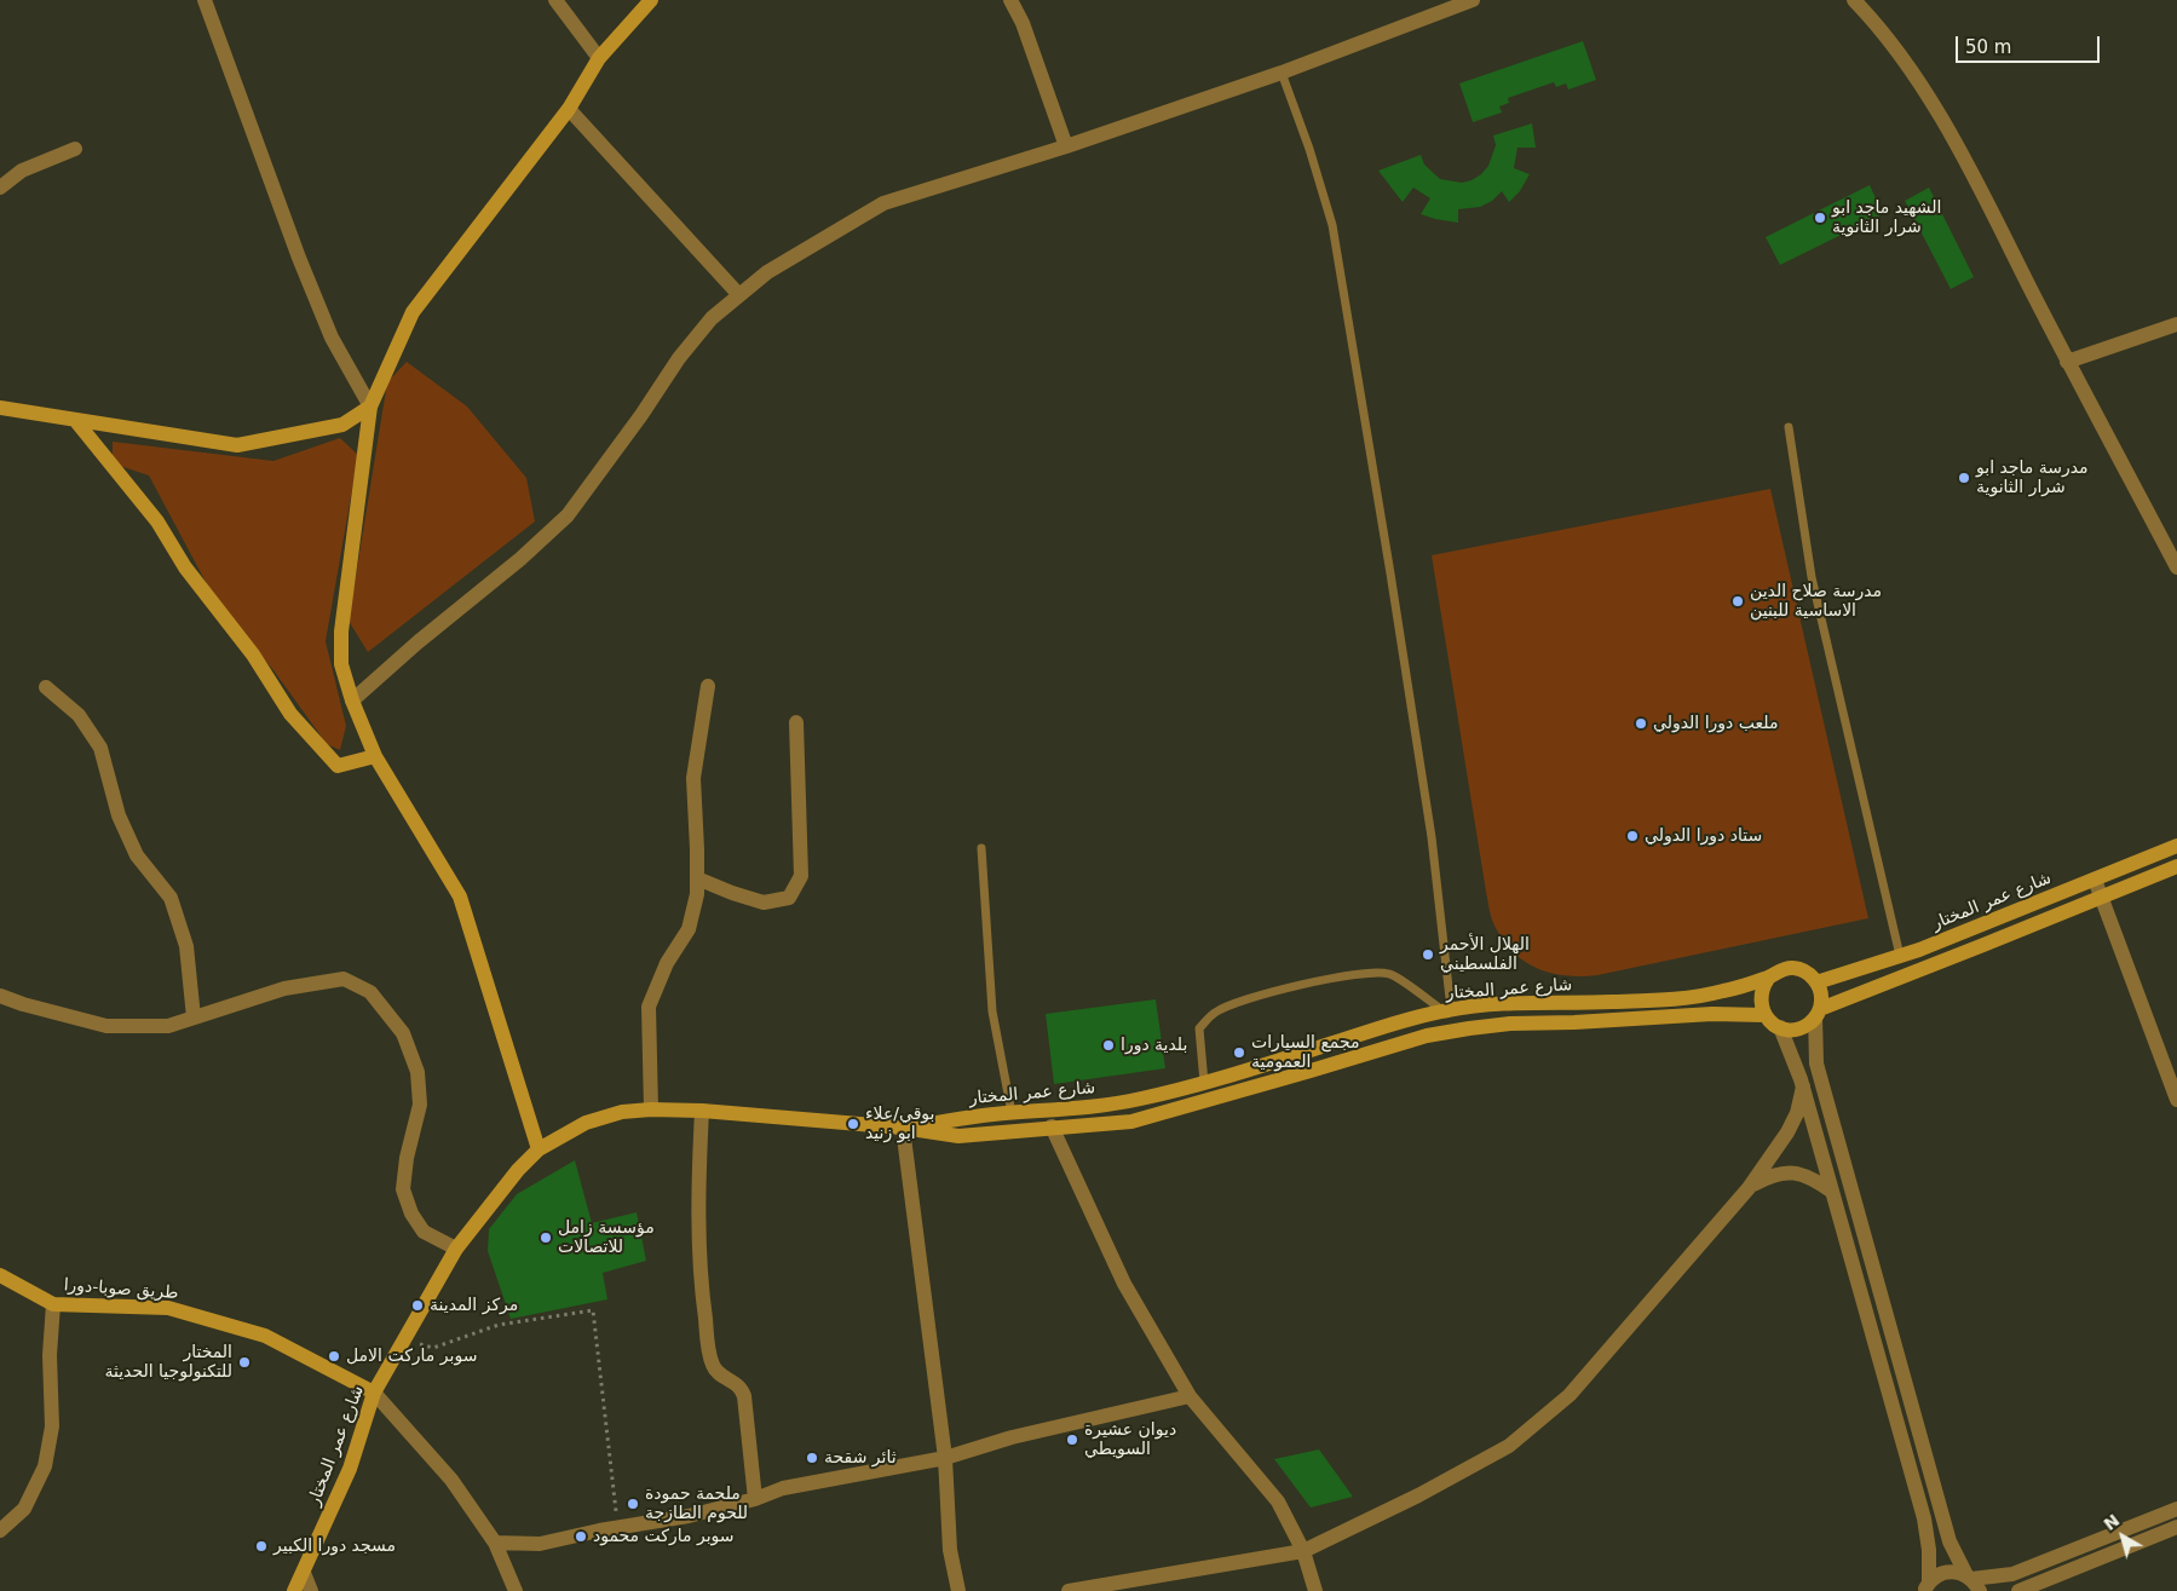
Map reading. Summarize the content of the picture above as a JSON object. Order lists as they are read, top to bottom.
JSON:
{
  "streets": {
    "main road": ["شارع عمر المختار", "طريق صوبا-دورا"]
  },
  "crossings": [
    ["شارع عمر المختار", "طريق صوبا-دورا"]
  ],
  "places": [
    "الشهيد ماجد ابو شرار الثانوية",
    "مدرسة ماجد ابو شرار الثانوية",
    "مدرسة صلاح الدين الاساسية للبنين",
    "ملعب دورا الدولي",
    "ستاد دورا الدولي",
    "الهلال الأحمر الفلسطيني",
    "بلدية دورا",
    "مجمع السيارات العمومية",
    "بوقي/علاء ابو زنيد",
    "مؤسسة زامل للاتصالات",
    "مركز المدينة",
    "سوبر ماركت الامل",
    "المختار للتكنولوجيا الحديثة",
    "ديوان عشيرة السويطي",
    "ثائر شقحة",
    "ملحمة حمودة للحوم الطازجة",
    "سوبر ماركت محمود",
    "مسجد دورا الكبير"
  ],
  "scale_bar": "50 m",
  "north": "top left"
}
